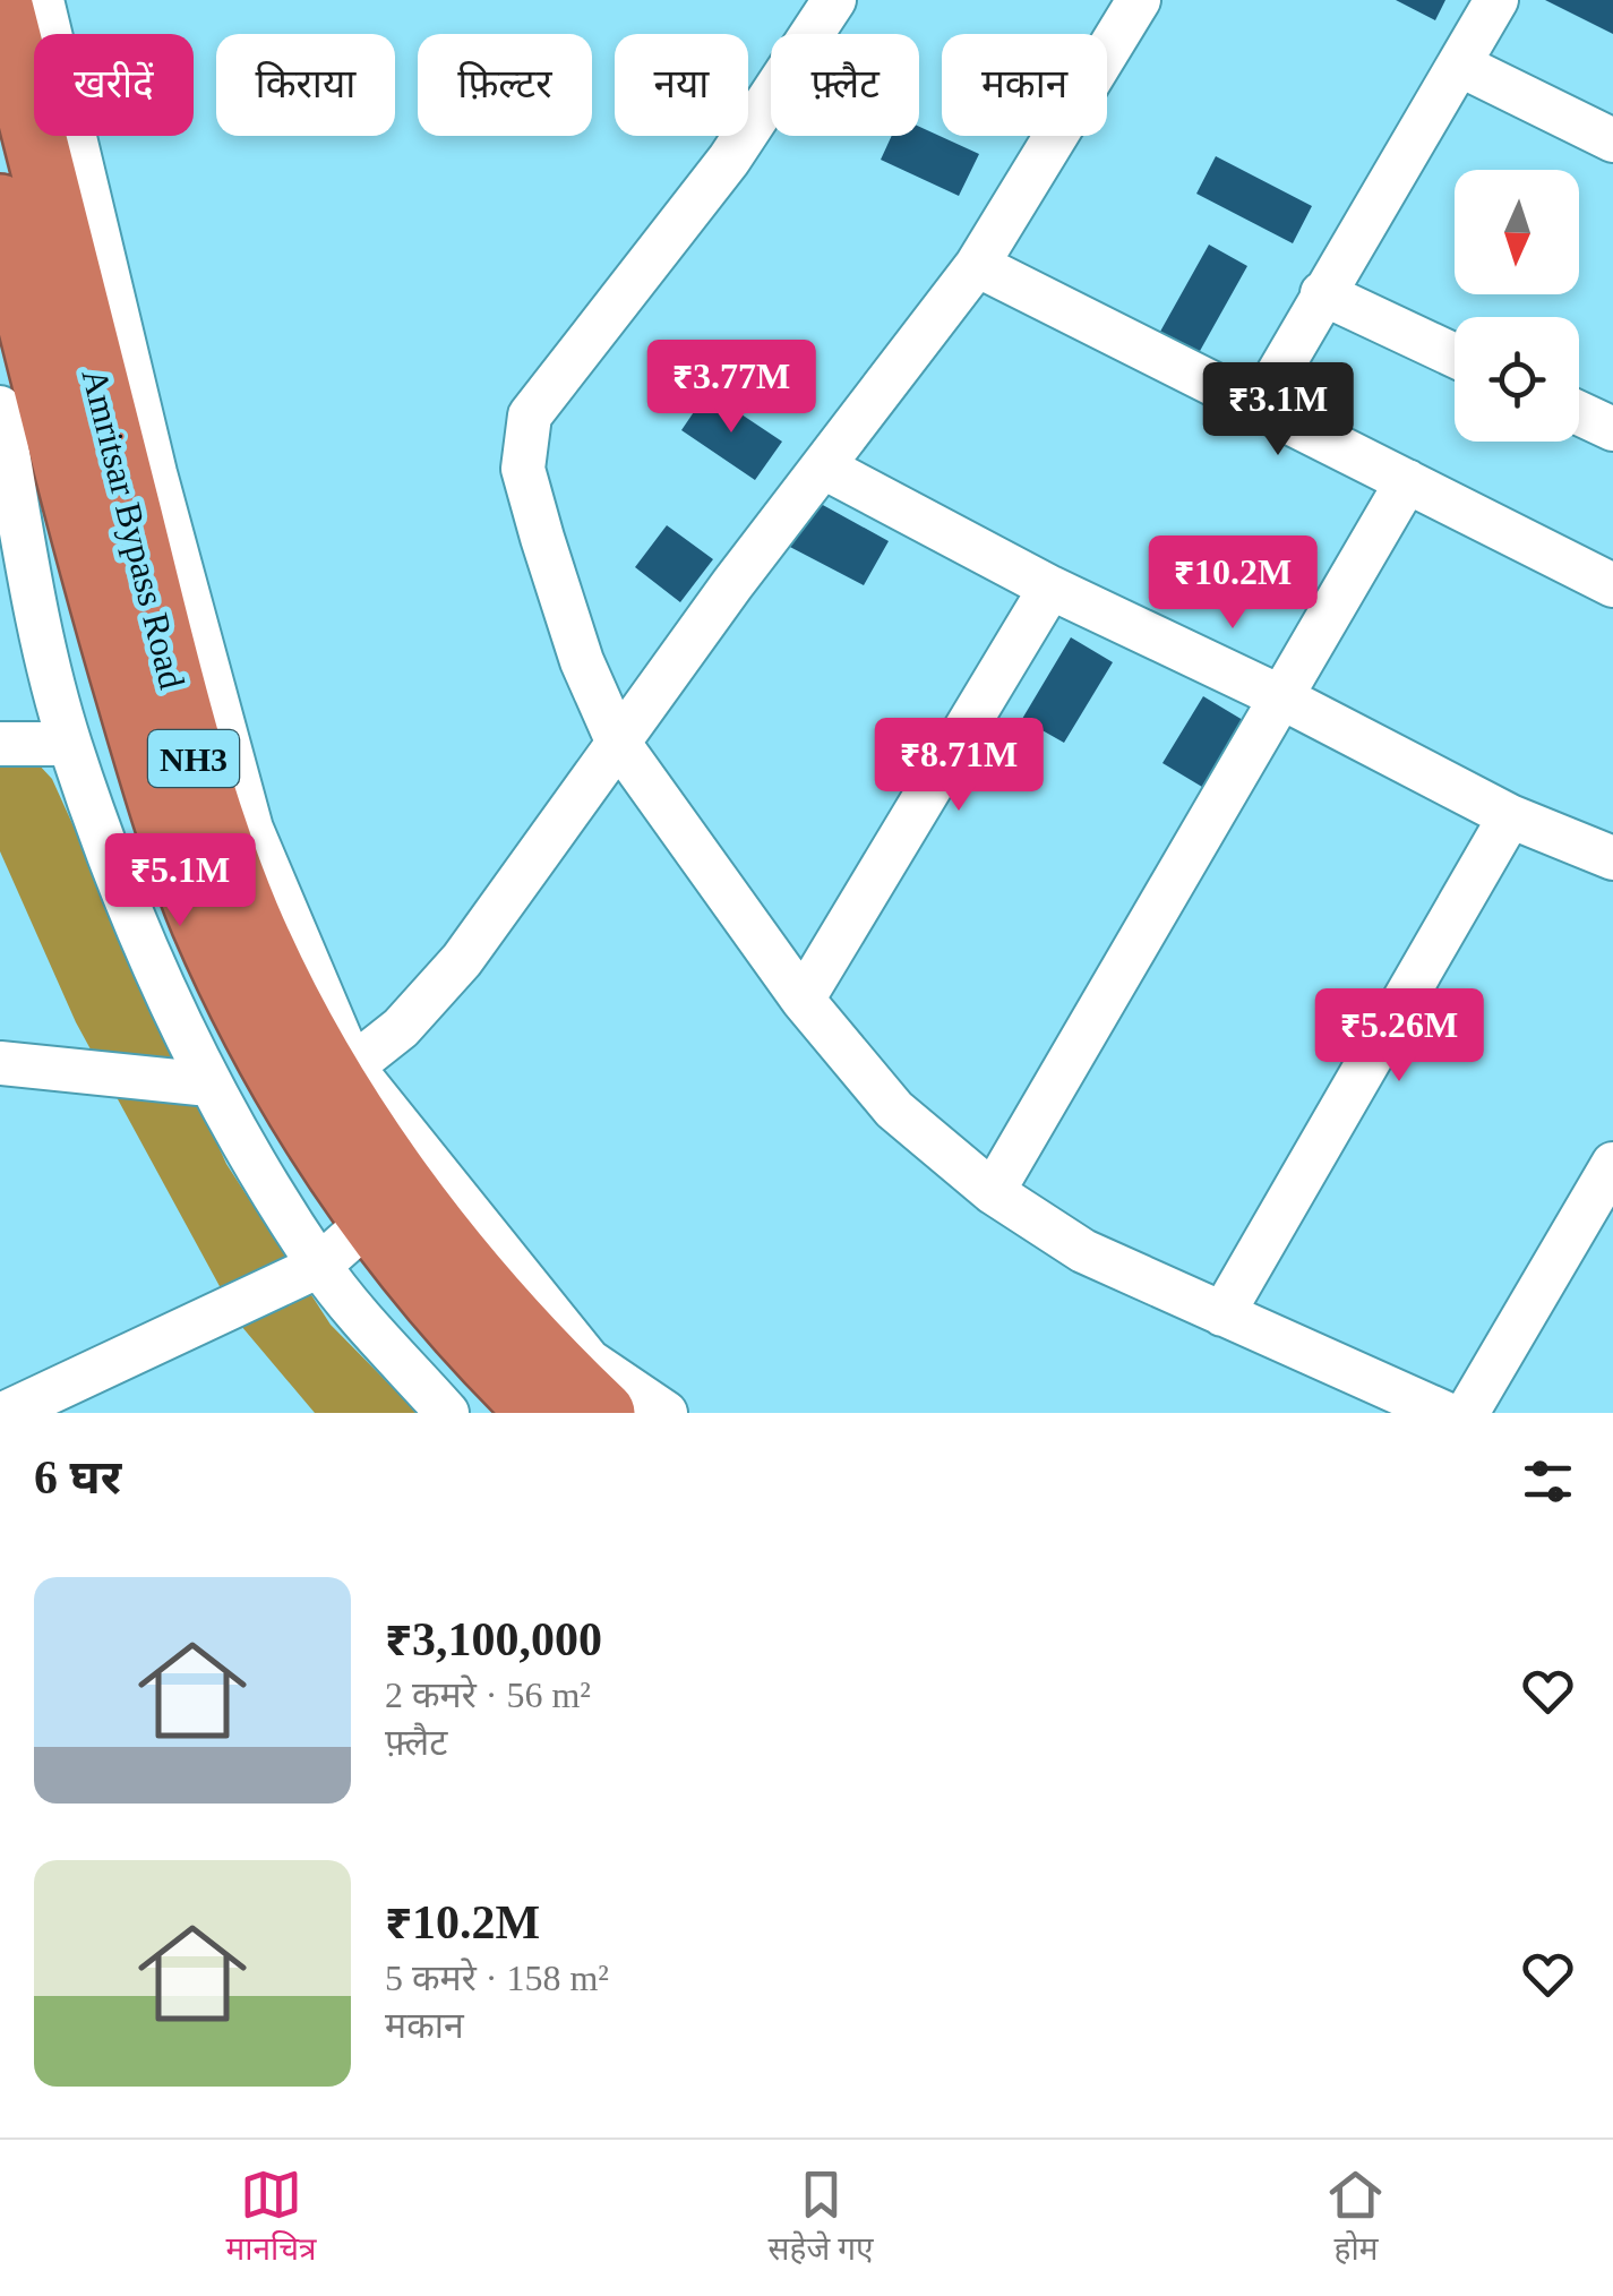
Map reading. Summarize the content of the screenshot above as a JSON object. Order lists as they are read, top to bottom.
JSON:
{
  "streets": {
    "highway": ["Amritsar Bypass Road", "NH3"]
  },
  "north": "bottom",
  "page": {
    "chip": [
      "खरीदें",
      "किराया",
      "फ़िल्टर",
      "नया",
      "फ़्लैट",
      "मकान"
    ],
    "price": [
      "₹3.77M",
      "₹3.1M",
      "₹10.2M",
      "₹8.71M",
      "₹5.1M",
      "₹5.26M"
    ],
    "heading": "6 घर",
    "list": [
      {
        "name": "₹3,100,000",
        "note": "2 कमरे · 56 m² · फ़्लैट"
      },
      {
        "name": "₹10.2M",
        "note": "5 कमरे · 158 m² · मकान"
      }
    ],
    "tabs": ["मानचित्र", "सहेजे गए", "होम"]
  }
}
